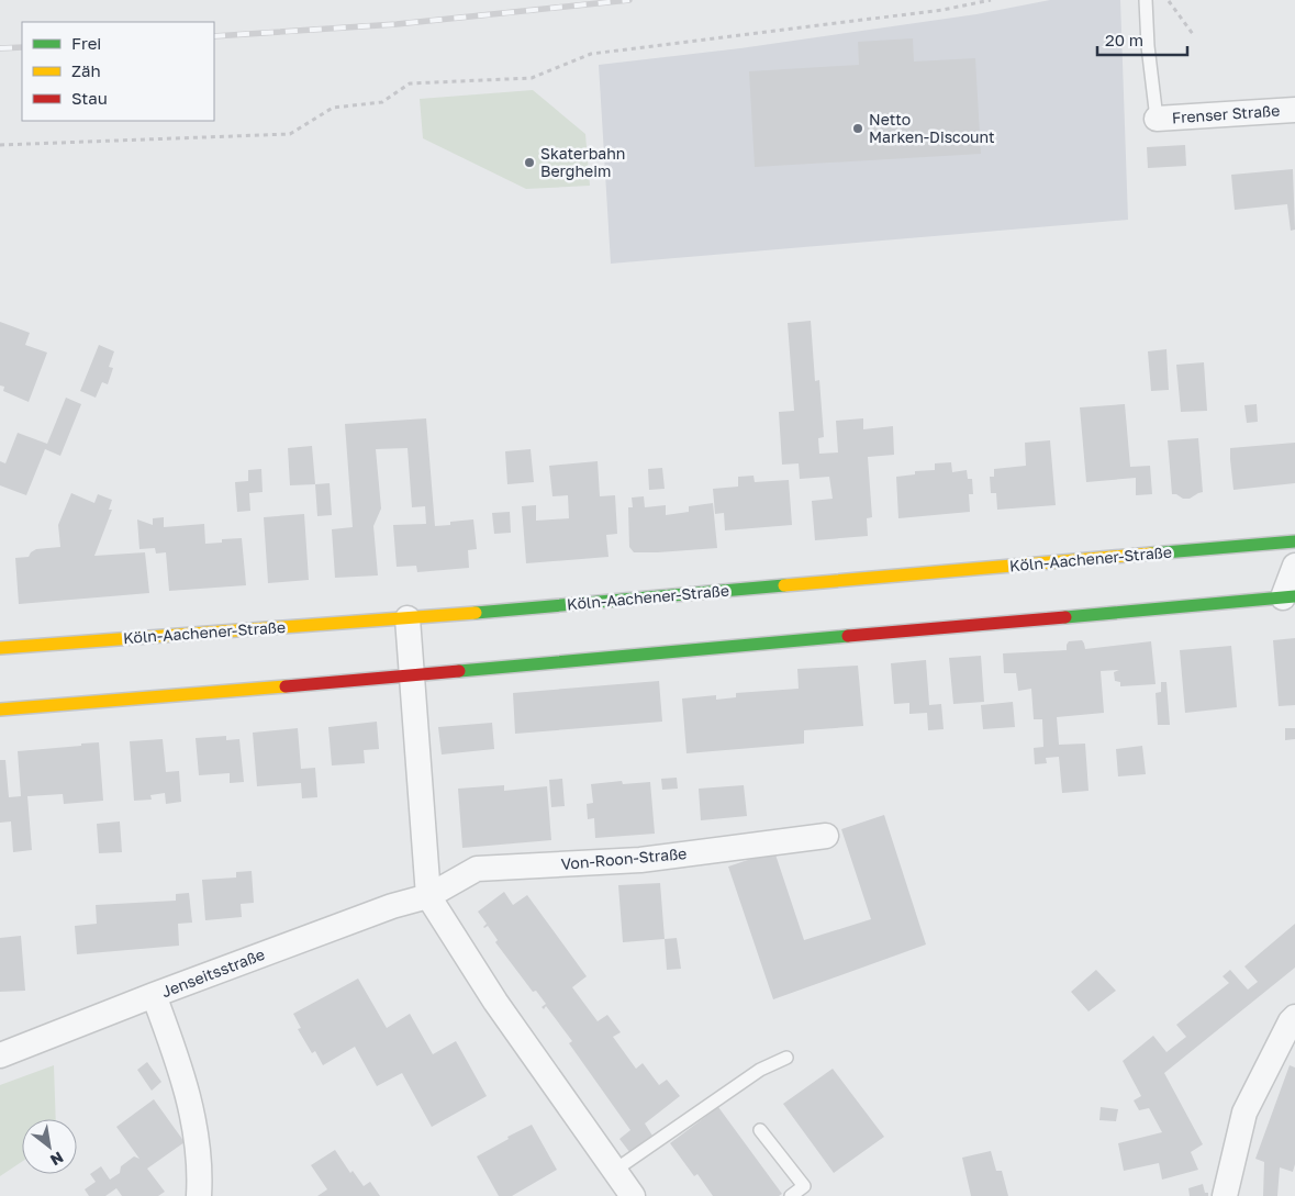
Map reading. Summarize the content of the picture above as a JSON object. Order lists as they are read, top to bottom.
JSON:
{
  "streets": {
    "main road": ["Köln-Aachener-Straße"],
    "street": ["Frenser Straße", "Von-Roon-Straße", "Jenseitsstraße"]
  },
  "crossings": [
    ["Von-Roon-Straße", "Jenseitsstraße"]
  ],
  "places": ["Netto Marken-Discount", "Skaterbahn Bergheim"],
  "legend": ["Frei", "Zäh", "Stau"],
  "scale_bar": "20 m",
  "north": "bottom right"
}
